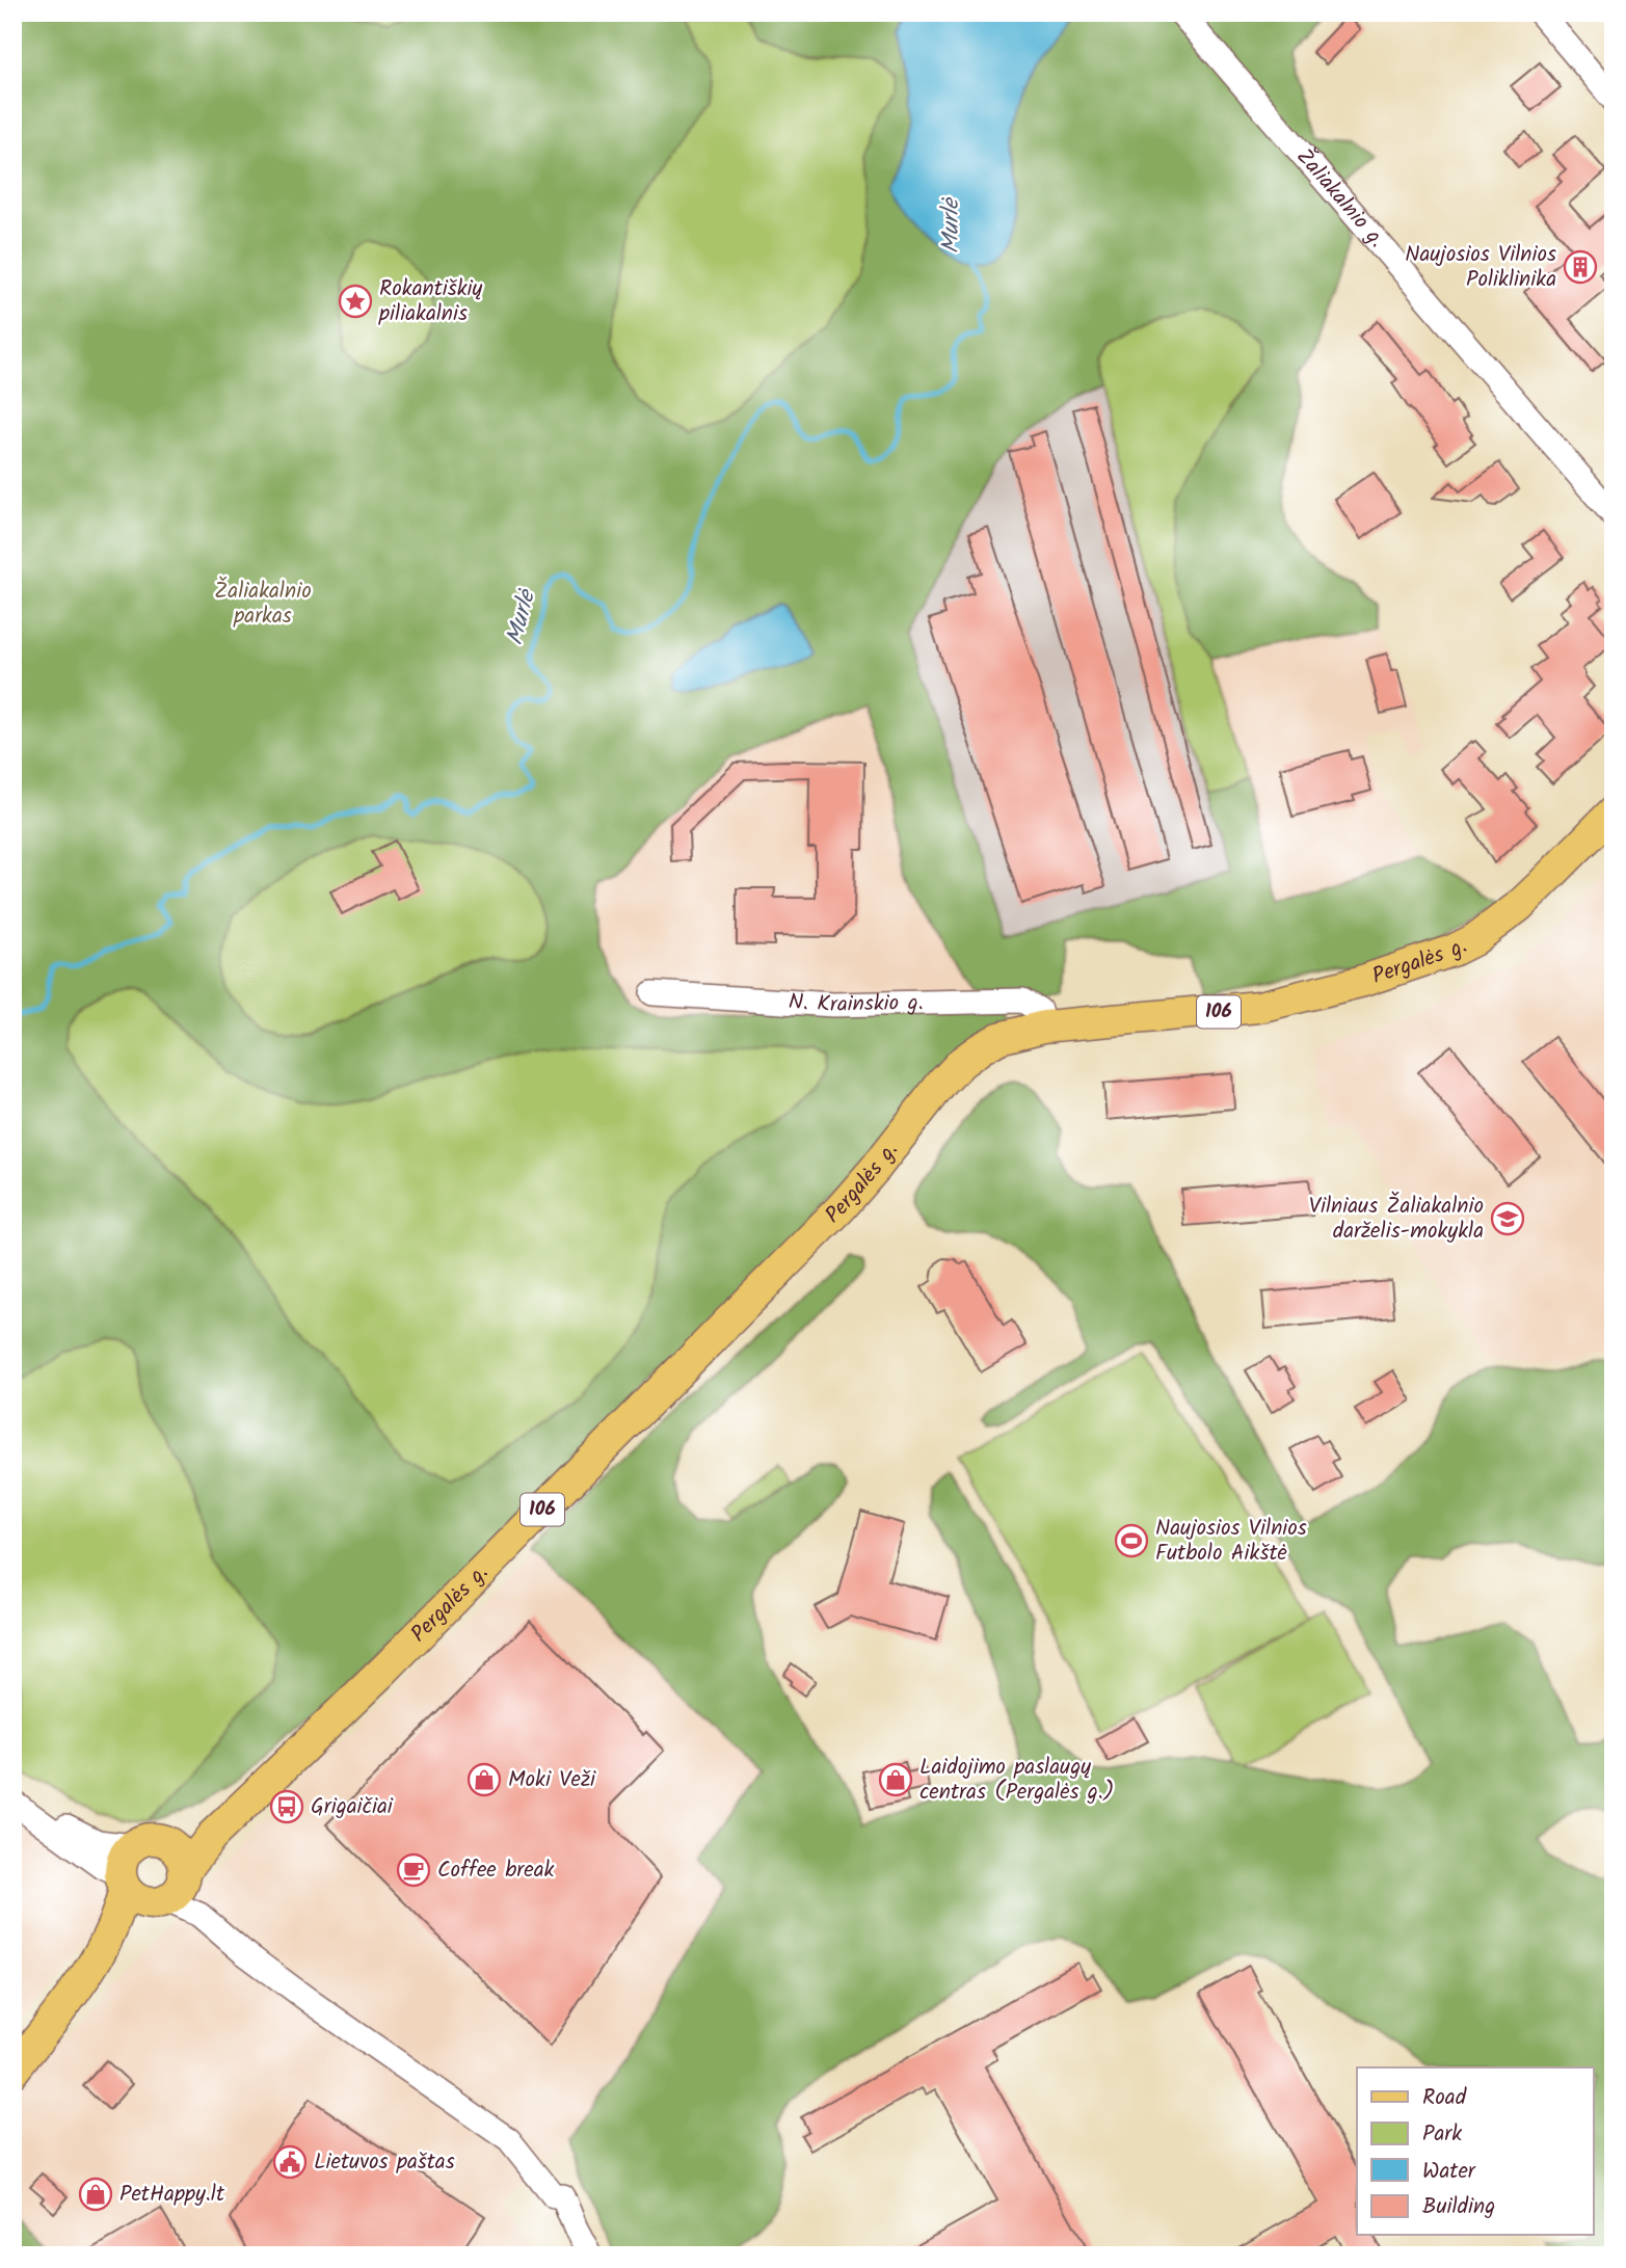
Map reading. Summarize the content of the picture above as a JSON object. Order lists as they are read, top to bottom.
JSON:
{
  "streets": {
    "main road": ["Pergalės g.", "106"],
    "street": ["Žaliakalnio g.", "N. Krainskio g."]
  },
  "crossings": [
    ["Pergalės g.", "N. Krainskio g."]
  ],
  "water": ["Murlė"],
  "parks": ["Žaliakalnio parkas"],
  "places": {
    "building": ["Naujosios Vilnios Poliklinika"],
    "place": ["Rokantiškių piliakalnis"],
    "school or university": ["Vilniaus Žaliakalnio darželis-mokykla"],
    "sports": ["Naujosios Vilnios Futbolo Aikštė"],
    "shop": ["Moki Veži", "Laidojimo paslaugų centras (Pergalės g.)", "PetHappy.lt"],
    "bus stop": ["Grigaičiai"],
    "cafe": ["Coffee break"],
    "public building": ["Lietuvos paštas"]
  },
  "legend": [
    "Road",
    "Park",
    "Water",
    "Building"
  ]
}
